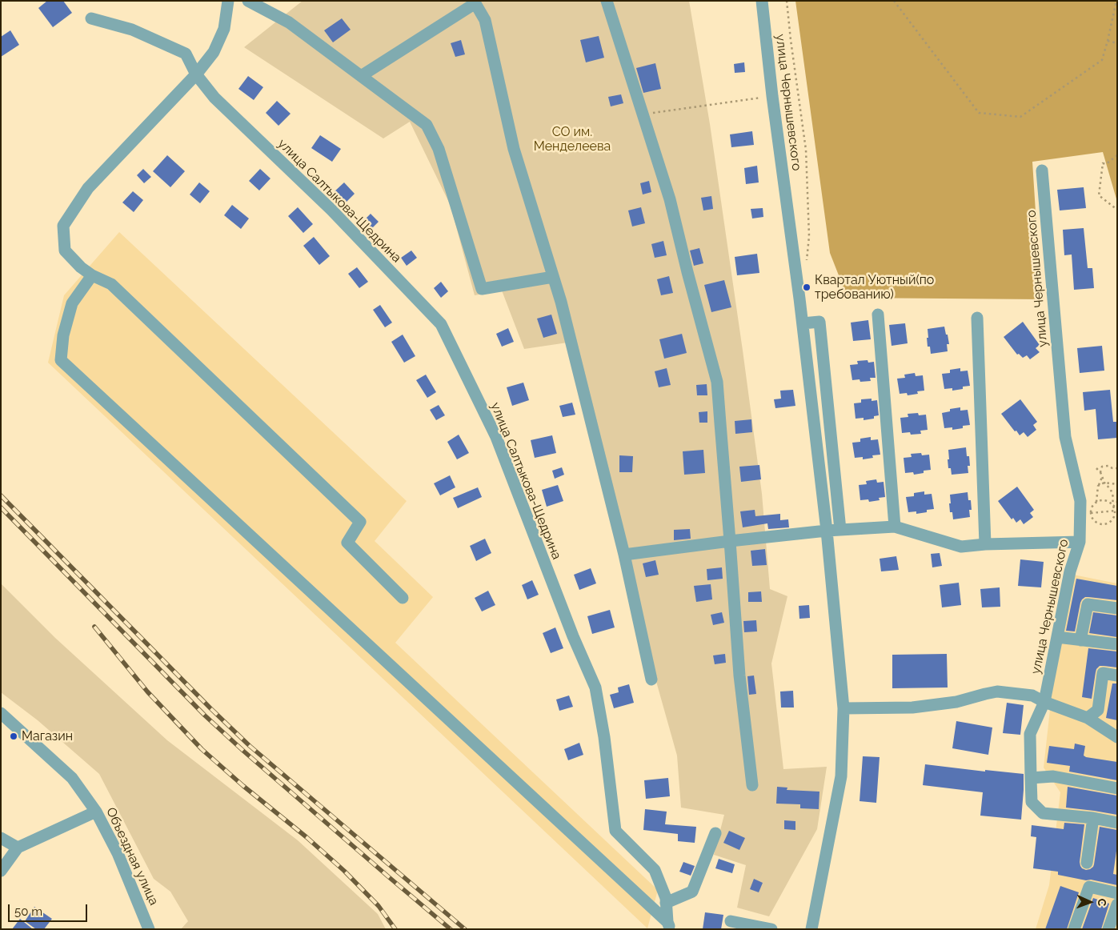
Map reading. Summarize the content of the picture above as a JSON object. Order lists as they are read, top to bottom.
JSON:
{
  "streets": {
    "street": ["улица Чернышевского", "улица Салтыкова-Щедрина", "Объездная улица"]
  },
  "parks": ["СО им. Менделеева"],
  "places": ["Квартал Уютный(по требованию)", "Магазин"],
  "scale_bar": "50 m",
  "north": "right"
}
